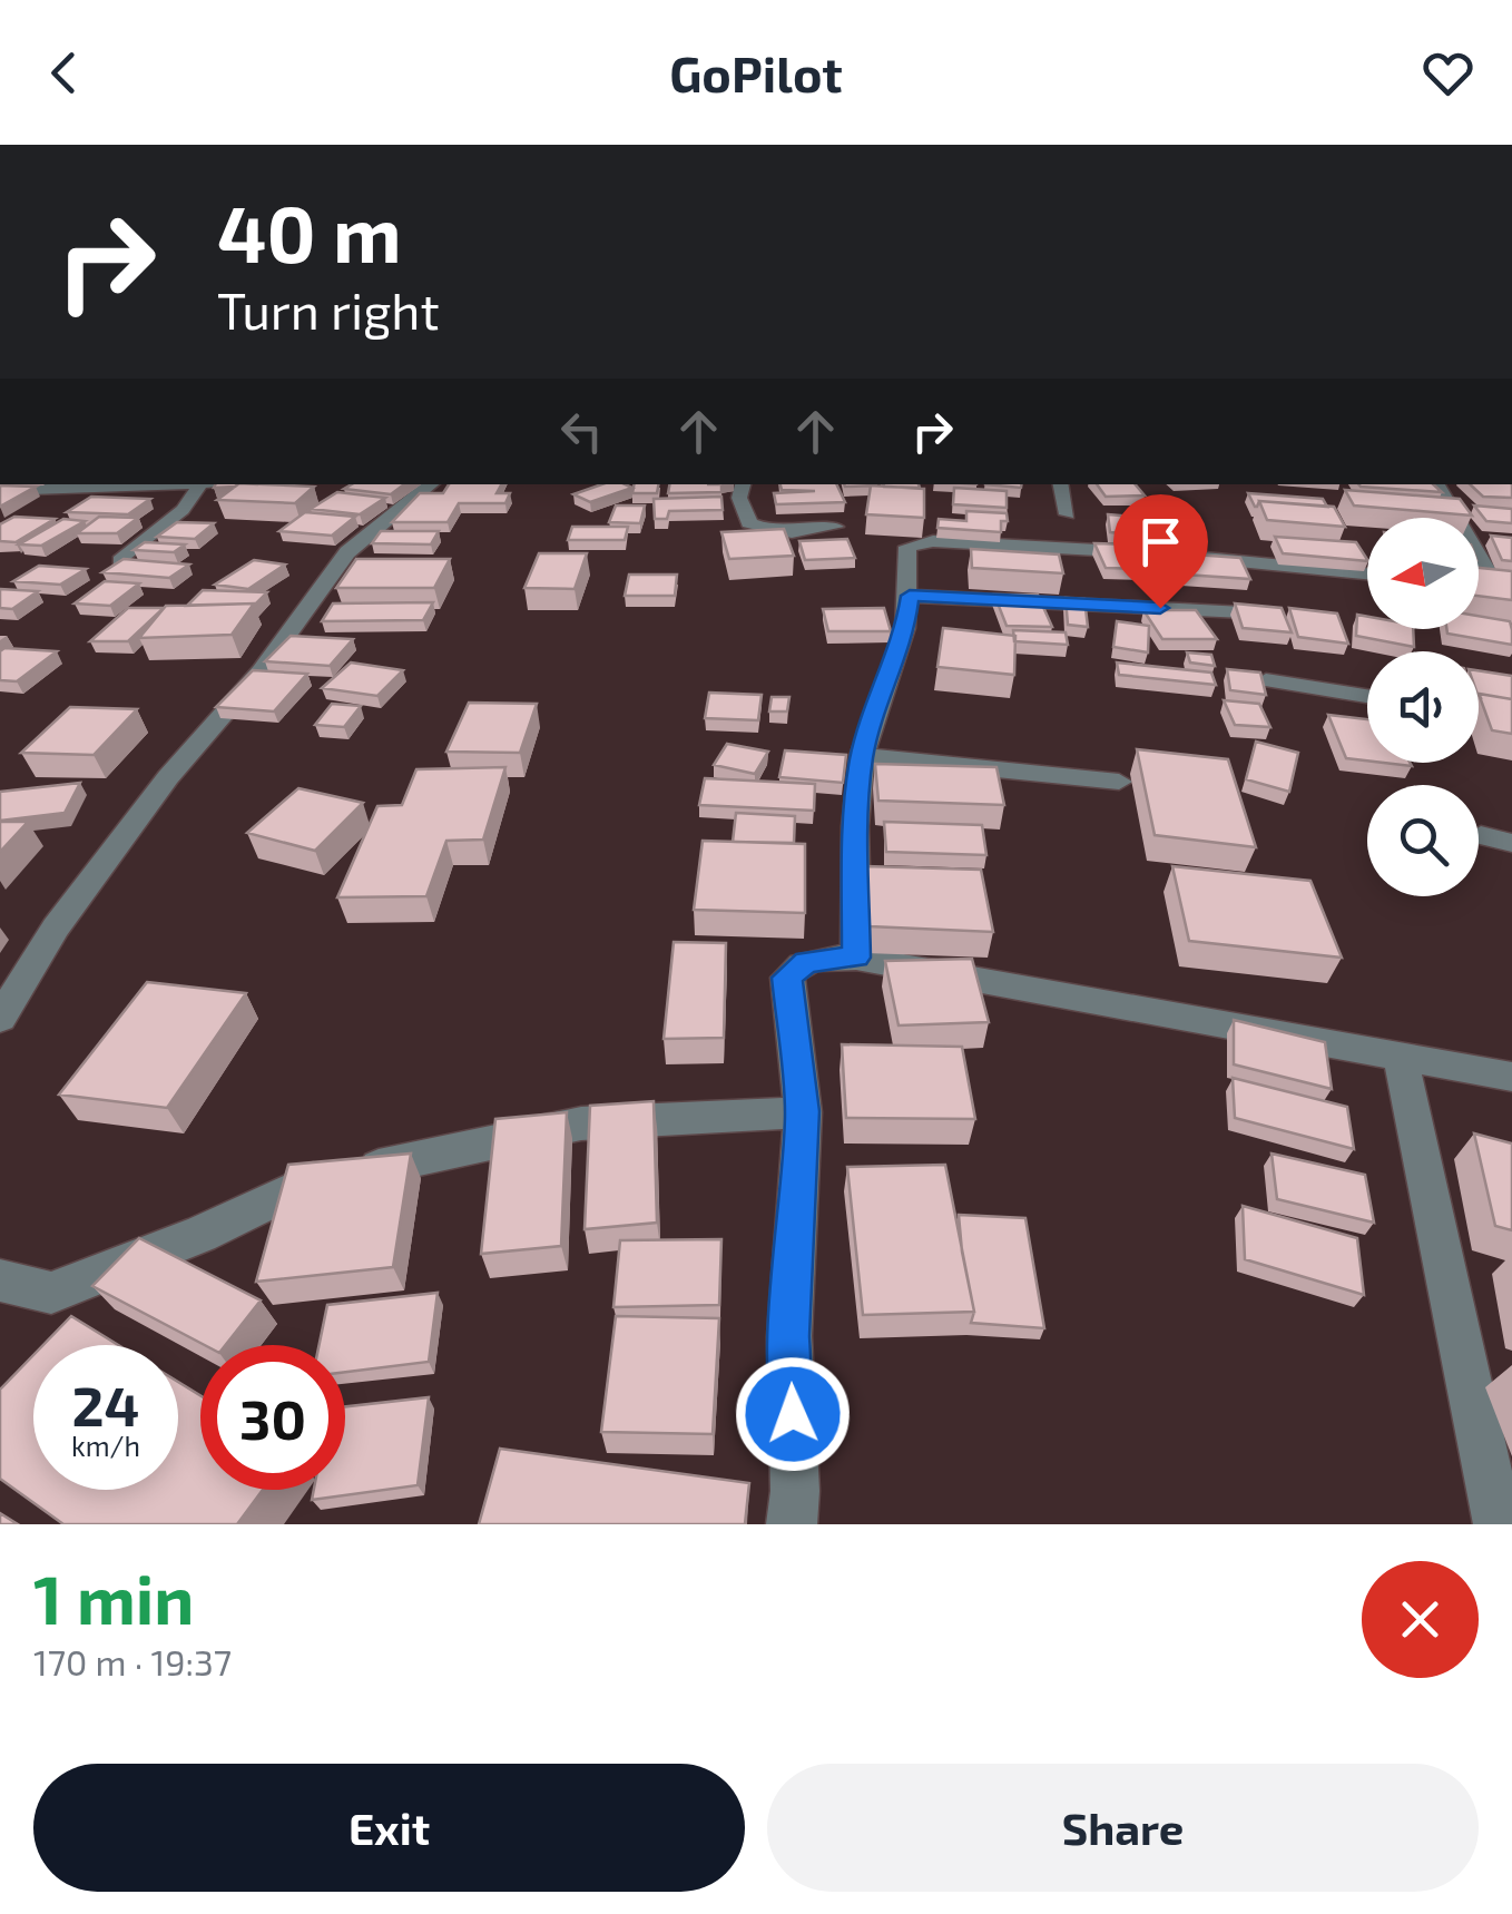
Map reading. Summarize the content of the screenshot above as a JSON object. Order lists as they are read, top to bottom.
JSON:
{
  "north": "left",
  "page": {
    "header": "GoPilot",
    "turn": ["40 m", "Turn right"],
    "speed": "24 km/h",
    "limit": "30",
    "heading": ["1 min", "170 m · 19:37"],
    "buttons": ["Exit", "Share"]
  }
}
